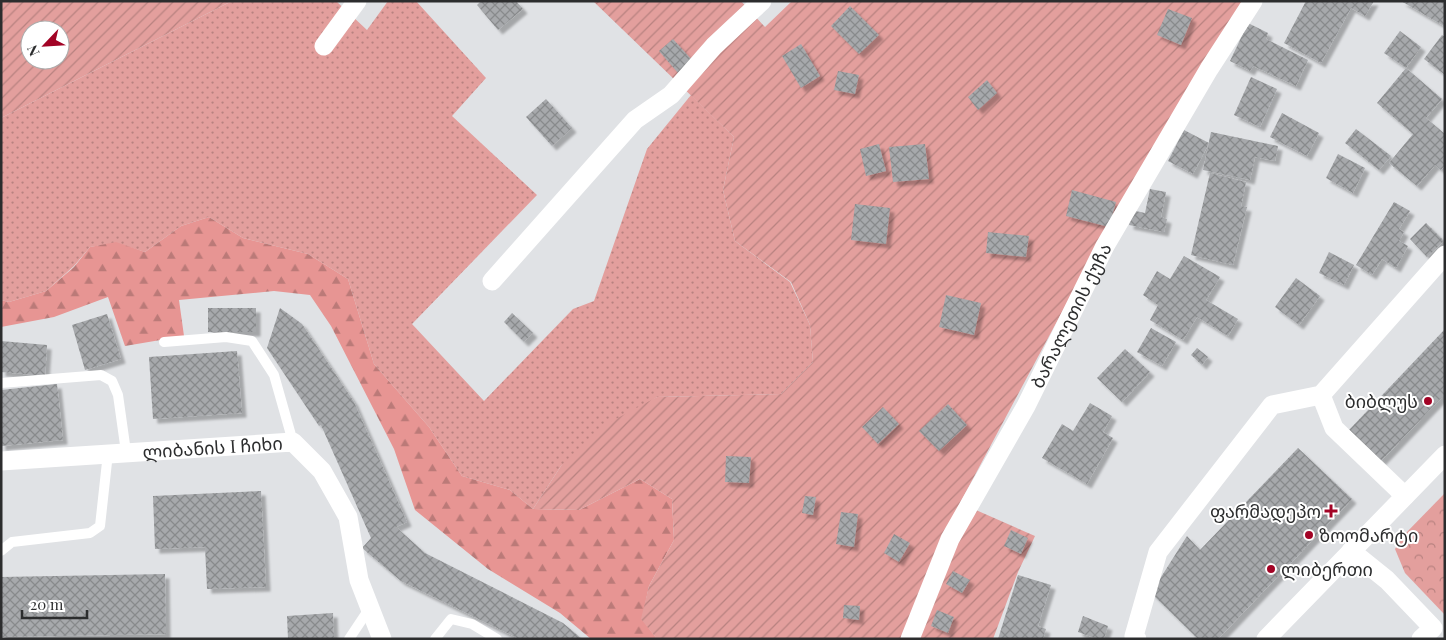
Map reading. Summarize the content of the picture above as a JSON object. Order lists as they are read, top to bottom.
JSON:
{
  "streets": {
    "street": ["ბარალეთის ქუჩა", "ლიბანის I ჩიხი"]
  },
  "places": {
    "other": ["ბიბლუს", "ზოომარტი", "ლიბერთი"],
    "health": ["ფარმადეპო"]
  },
  "scale_bar": "20 m",
  "north": "bottom left"
}
